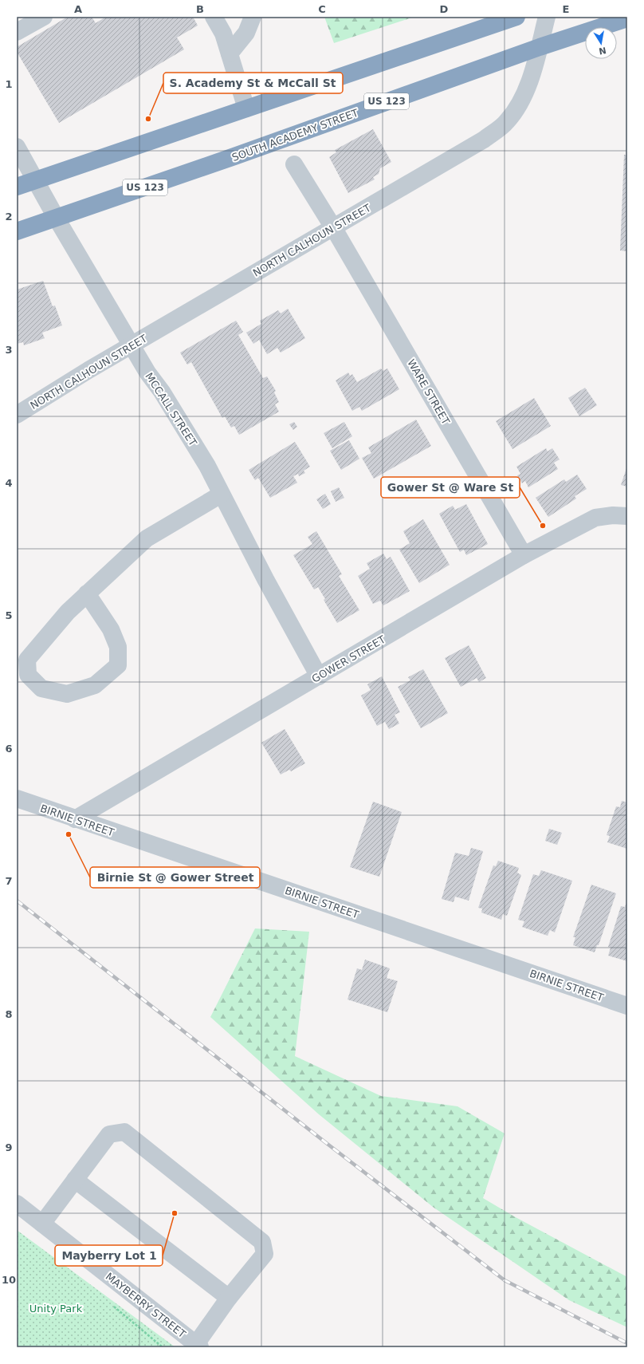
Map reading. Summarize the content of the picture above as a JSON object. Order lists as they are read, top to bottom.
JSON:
{
  "streets": {
    "highway": ["US 123", "SOUTH ACADEMY STREET"],
    "street": [
      "NORTH CALHOUN STREET",
      "WARE STREET",
      "MCCALL STREET",
      "GOWER STREET",
      "BIRNIE STREET",
      "MAYBERRY STREET"
    ]
  },
  "crossings": [
    ["SOUTH ACADEMY STREET", "NORTH CALHOUN STREET"],
    ["SOUTH ACADEMY STREET", "MCCALL STREET"],
    ["NORTH CALHOUN STREET", "WARE STREET"],
    ["NORTH CALHOUN STREET", "MCCALL STREET"],
    ["WARE STREET", "GOWER STREET"],
    ["MCCALL STREET", "GOWER STREET"],
    ["GOWER STREET", "BIRNIE STREET"]
  ],
  "parks": ["Unity Park"],
  "places": [
    "S. Academy St & McCall St",
    "Gower St @ Ware St",
    "Birnie St @ Gower Street",
    "Mayberry Lot 1"
  ],
  "north": "bottom",
  "grid": {
    "columns": [
      "A",
      "B",
      "C",
      "D",
      "E"
    ],
    "rows": [
      "1",
      "2",
      "3",
      "4",
      "5",
      "6",
      "7",
      "8",
      "9",
      "10"
    ]
  }
}
